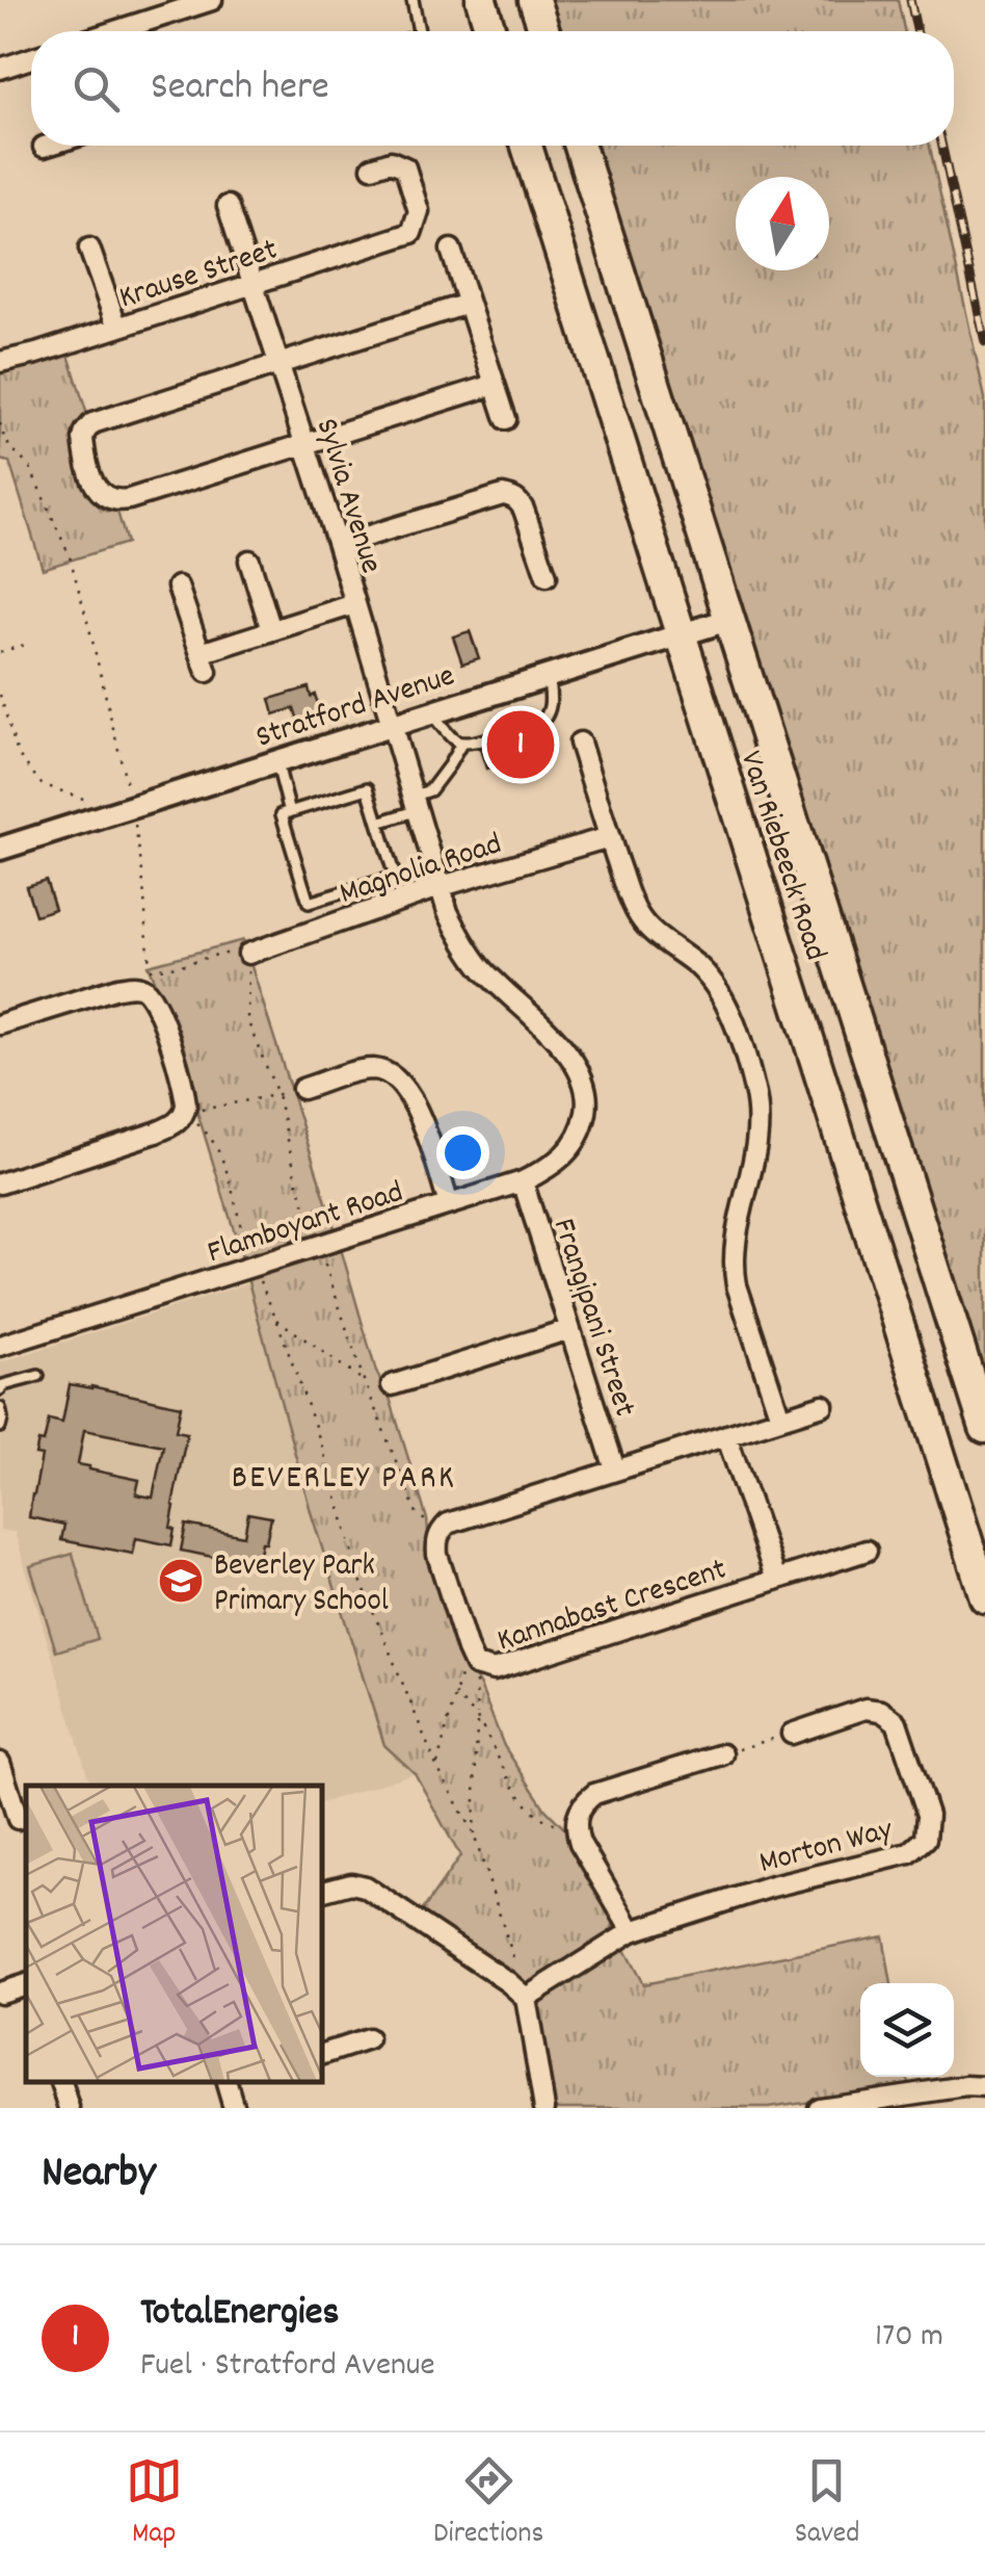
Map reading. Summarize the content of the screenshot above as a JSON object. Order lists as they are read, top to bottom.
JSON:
{
  "streets": {
    "main road": ["Van Riebeeck Road"],
    "street": [
      "Krause Street",
      "Sylvia Avenue",
      "Stratford Avenue",
      "Magnolia Road",
      "Flamboyant Road",
      "Frangipani Street",
      "Kannabast Crescent",
      "Morton Way"
    ]
  },
  "crossings": [
    ["Krause Street", "Sylvia Avenue"],
    ["Sylvia Avenue", "Stratford Avenue"],
    ["Sylvia Avenue", "Flamboyant Road"],
    ["Stratford Avenue", "Van Riebeeck Road"],
    ["Stratford Avenue", "Flamboyant Road"],
    ["Magnolia Road", "Flamboyant Road"],
    ["Flamboyant Road", "Frangipani Street"],
    ["Frangipani Street", "Kannabast Crescent"]
  ],
  "districts": ["BEVERLEY PARK"],
  "places": {
    "school or university": ["Beverley Park Primary School"]
  },
  "north": "top",
  "page": {
    "search": "Search here",
    "pins": "1",
    "heading": "Nearby",
    "list": [
      {
        "mark": "1",
        "name": "TotalEnergies",
        "note": "Fuel · Stratford Avenue",
        "value": "170 m"
      }
    ],
    "nav": ["Map", "Directions", "Saved"]
  }
}
